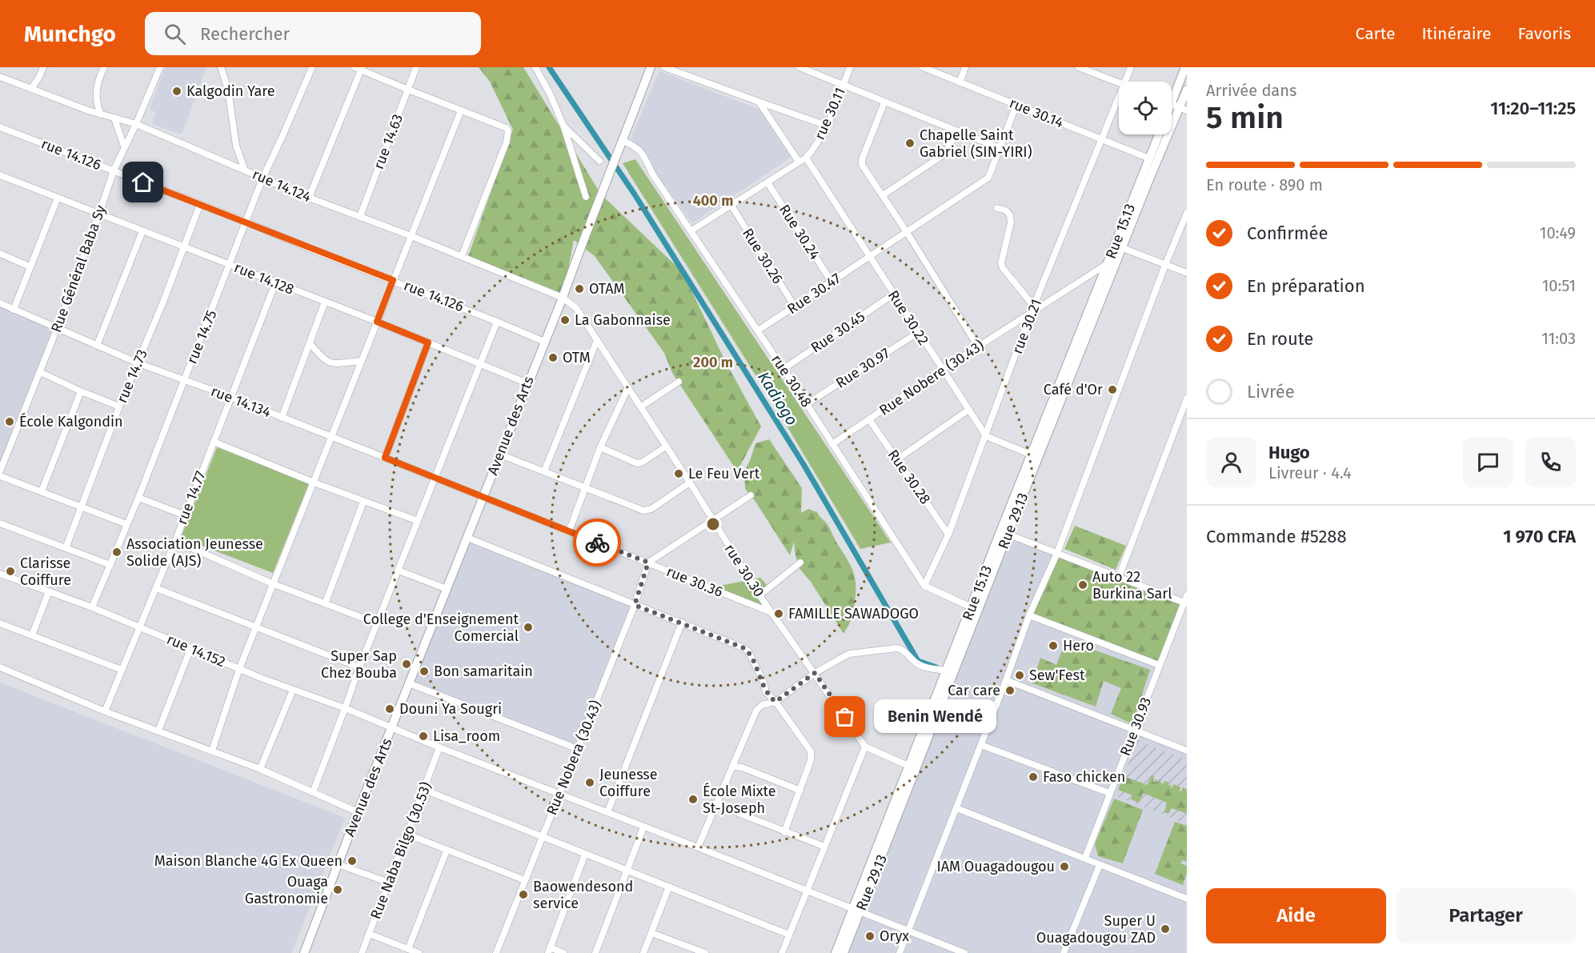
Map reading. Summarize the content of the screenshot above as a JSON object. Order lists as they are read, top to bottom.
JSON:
{
  "streets": {
    "main road": ["Rue 15.13", "Avenue des Arts", "Rue 29.13"],
    "street": [
      "rue 30.14",
      "rue 30.11",
      "rue 14.63",
      "rue 14.126",
      "rue 14.124",
      "Rue 30.24",
      "Rue 30.26",
      "Rue Général Baba Sy",
      "rue 14.128",
      "Rue 30.47",
      "Rue 30.22",
      "rue 30.21",
      "Rue 30.45",
      "rue 14.75",
      "Rue 30.97",
      "rue 14.73",
      "Rue Nobere (30.43)",
      "rue 30.48",
      "rue 14.134",
      "Rue 30.28",
      "rue 14.77",
      "rue 30.30",
      "rue 30.36",
      "rue 14.152",
      "Rue 30.93",
      "Rue Nobera (30.43)",
      "Rue Naba Bilgo (30.53)"
    ]
  },
  "crossings": [
    ["rue 30.14", "Rue 15.13"],
    ["rue 30.14", "Rue 30.47"],
    ["rue 30.14", "rue 30.21"],
    ["rue 30.11", "Rue 30.22"],
    ["rue 14.63", "rue 14.124"],
    ["rue 14.126", "Rue Général Baba Sy"],
    ["rue 14.126", "rue 14.75"],
    ["rue 14.126", "rue 14.73"],
    ["rue 14.126", "Avenue des Arts"],
    ["rue 14.124", "Rue Général Baba Sy"],
    ["rue 14.124", "rue 14.75"],
    ["rue 14.124", "Avenue des Arts"],
    ["rue 14.124", "rue 30.30"],
    ["Rue 15.13", "Rue Nobere (30.43)"],
    ["Rue 15.13", "Rue 29.13"],
    ["Rue 15.13", "rue 14.152"],
    ["Rue 30.24", "Rue 30.47"],
    ["Rue 30.26", "Rue 30.47"],
    ["Rue Général Baba Sy", "rue 14.128"],
    ["Rue Général Baba Sy", "rue 14.134"],
    ["rue 14.128", "rue 14.75"],
    ["rue 14.128", "rue 14.73"],
    ["rue 14.128", "Avenue des Arts"],
    ["rue 14.128", "rue 14.77"],
    ["Rue 30.47", "Rue 30.22"],
    ["Rue 30.47", "rue 30.48"],
    ["Rue 30.22", "rue 30.21"],
    ["Rue 30.22", "Rue 30.45"],
    ["Rue 30.22", "Rue 30.97"],
    ["Rue 30.22", "Rue Nobere (30.43)"],
    ["rue 30.21", "Rue Nobere (30.43)"],
    ["rue 30.21", "rue 30.48"],
    ["rue 30.21", "Rue 30.28"],
    ["Rue 30.45", "rue 30.48"],
    ["rue 14.75", "rue 14.134"],
    ["rue 14.75", "rue 14.152"],
    ["Rue 30.97", "rue 30.48"],
    ["rue 14.73", "rue 14.134"],
    ["Rue Nobere (30.43)", "rue 30.48"],
    ["Rue Nobere (30.43)", "Rue 30.28"],
    ["rue 30.48", "Avenue des Arts"],
    ["rue 14.134", "Avenue des Arts"],
    ["rue 14.134", "rue 14.77"],
    ["rue 14.134", "rue 30.36"],
    ["Avenue des Arts", "rue 30.30"],
    ["Avenue des Arts", "rue 30.36"],
    ["Avenue des Arts", "rue 14.152"],
    ["rue 14.77", "rue 14.152"],
    ["Rue 29.13", "rue 14.152"],
    ["rue 30.30", "rue 30.36"],
    ["rue 30.36", "Rue Nobera (30.43)"],
    ["rue 14.152", "Rue Nobera (30.43)"],
    ["rue 14.152", "Rue Naba Bilgo (30.53)"]
  ],
  "water": ["Kadiogo"],
  "places": [
    "Kalgodin Yare",
    "Chapelle Saint Gabriel (SIN-YIRI)",
    "OTAM",
    "La Gabonnaise",
    "OTM",
    "Café d'Or",
    "École Kalgondin",
    "Le Feu Vert",
    "Association Jeunesse Solide (AJS)",
    "Clarisse Coiffure",
    "Auto 22 Burkina Sarl",
    "FAMILLE SAWADOGO",
    "College d'Enseignement Comercial",
    "Hero",
    "Super Sap Chez Bouba",
    "Bon samaritain",
    "Sew'Fest",
    "Car care",
    "Douni Ya Sougri",
    "Benin Wendé",
    "Lisa_room",
    "Faso chicken",
    "Jeunesse Coiffure",
    "École Mixte St-Joseph",
    "Maison Blanche 4G Ex Queen",
    "IAM Ouagadougou",
    "Ouaga Gastronomie",
    "Baowendesond service",
    "Super U Ouagadougou ZAD",
    "Oryx"
  ],
  "page": {
    "header": "Munchgo",
    "search": "Rechercher",
    "nav": ["Carte", "Itinéraire", "Favoris"],
    "heading": ["5 min", "Arrivée dans", "11:20–11:25"],
    "panel": [
      "Hugo",
      "Livreur · 4.4",
      "Commande #5288",
      "1 970 CFA"
    ],
    "bar": "En route · 890 m",
    "list": [
      ["Confirmée", "10:49"],
      ["En préparation", "10:51"],
      ["En route", "11:03"],
      "Livrée"
    ],
    "bubble": "Benin Wendé",
    "buttons": ["Aide", "Partager"]
  },
  "rings": ["400 m", "200 m"]
}
